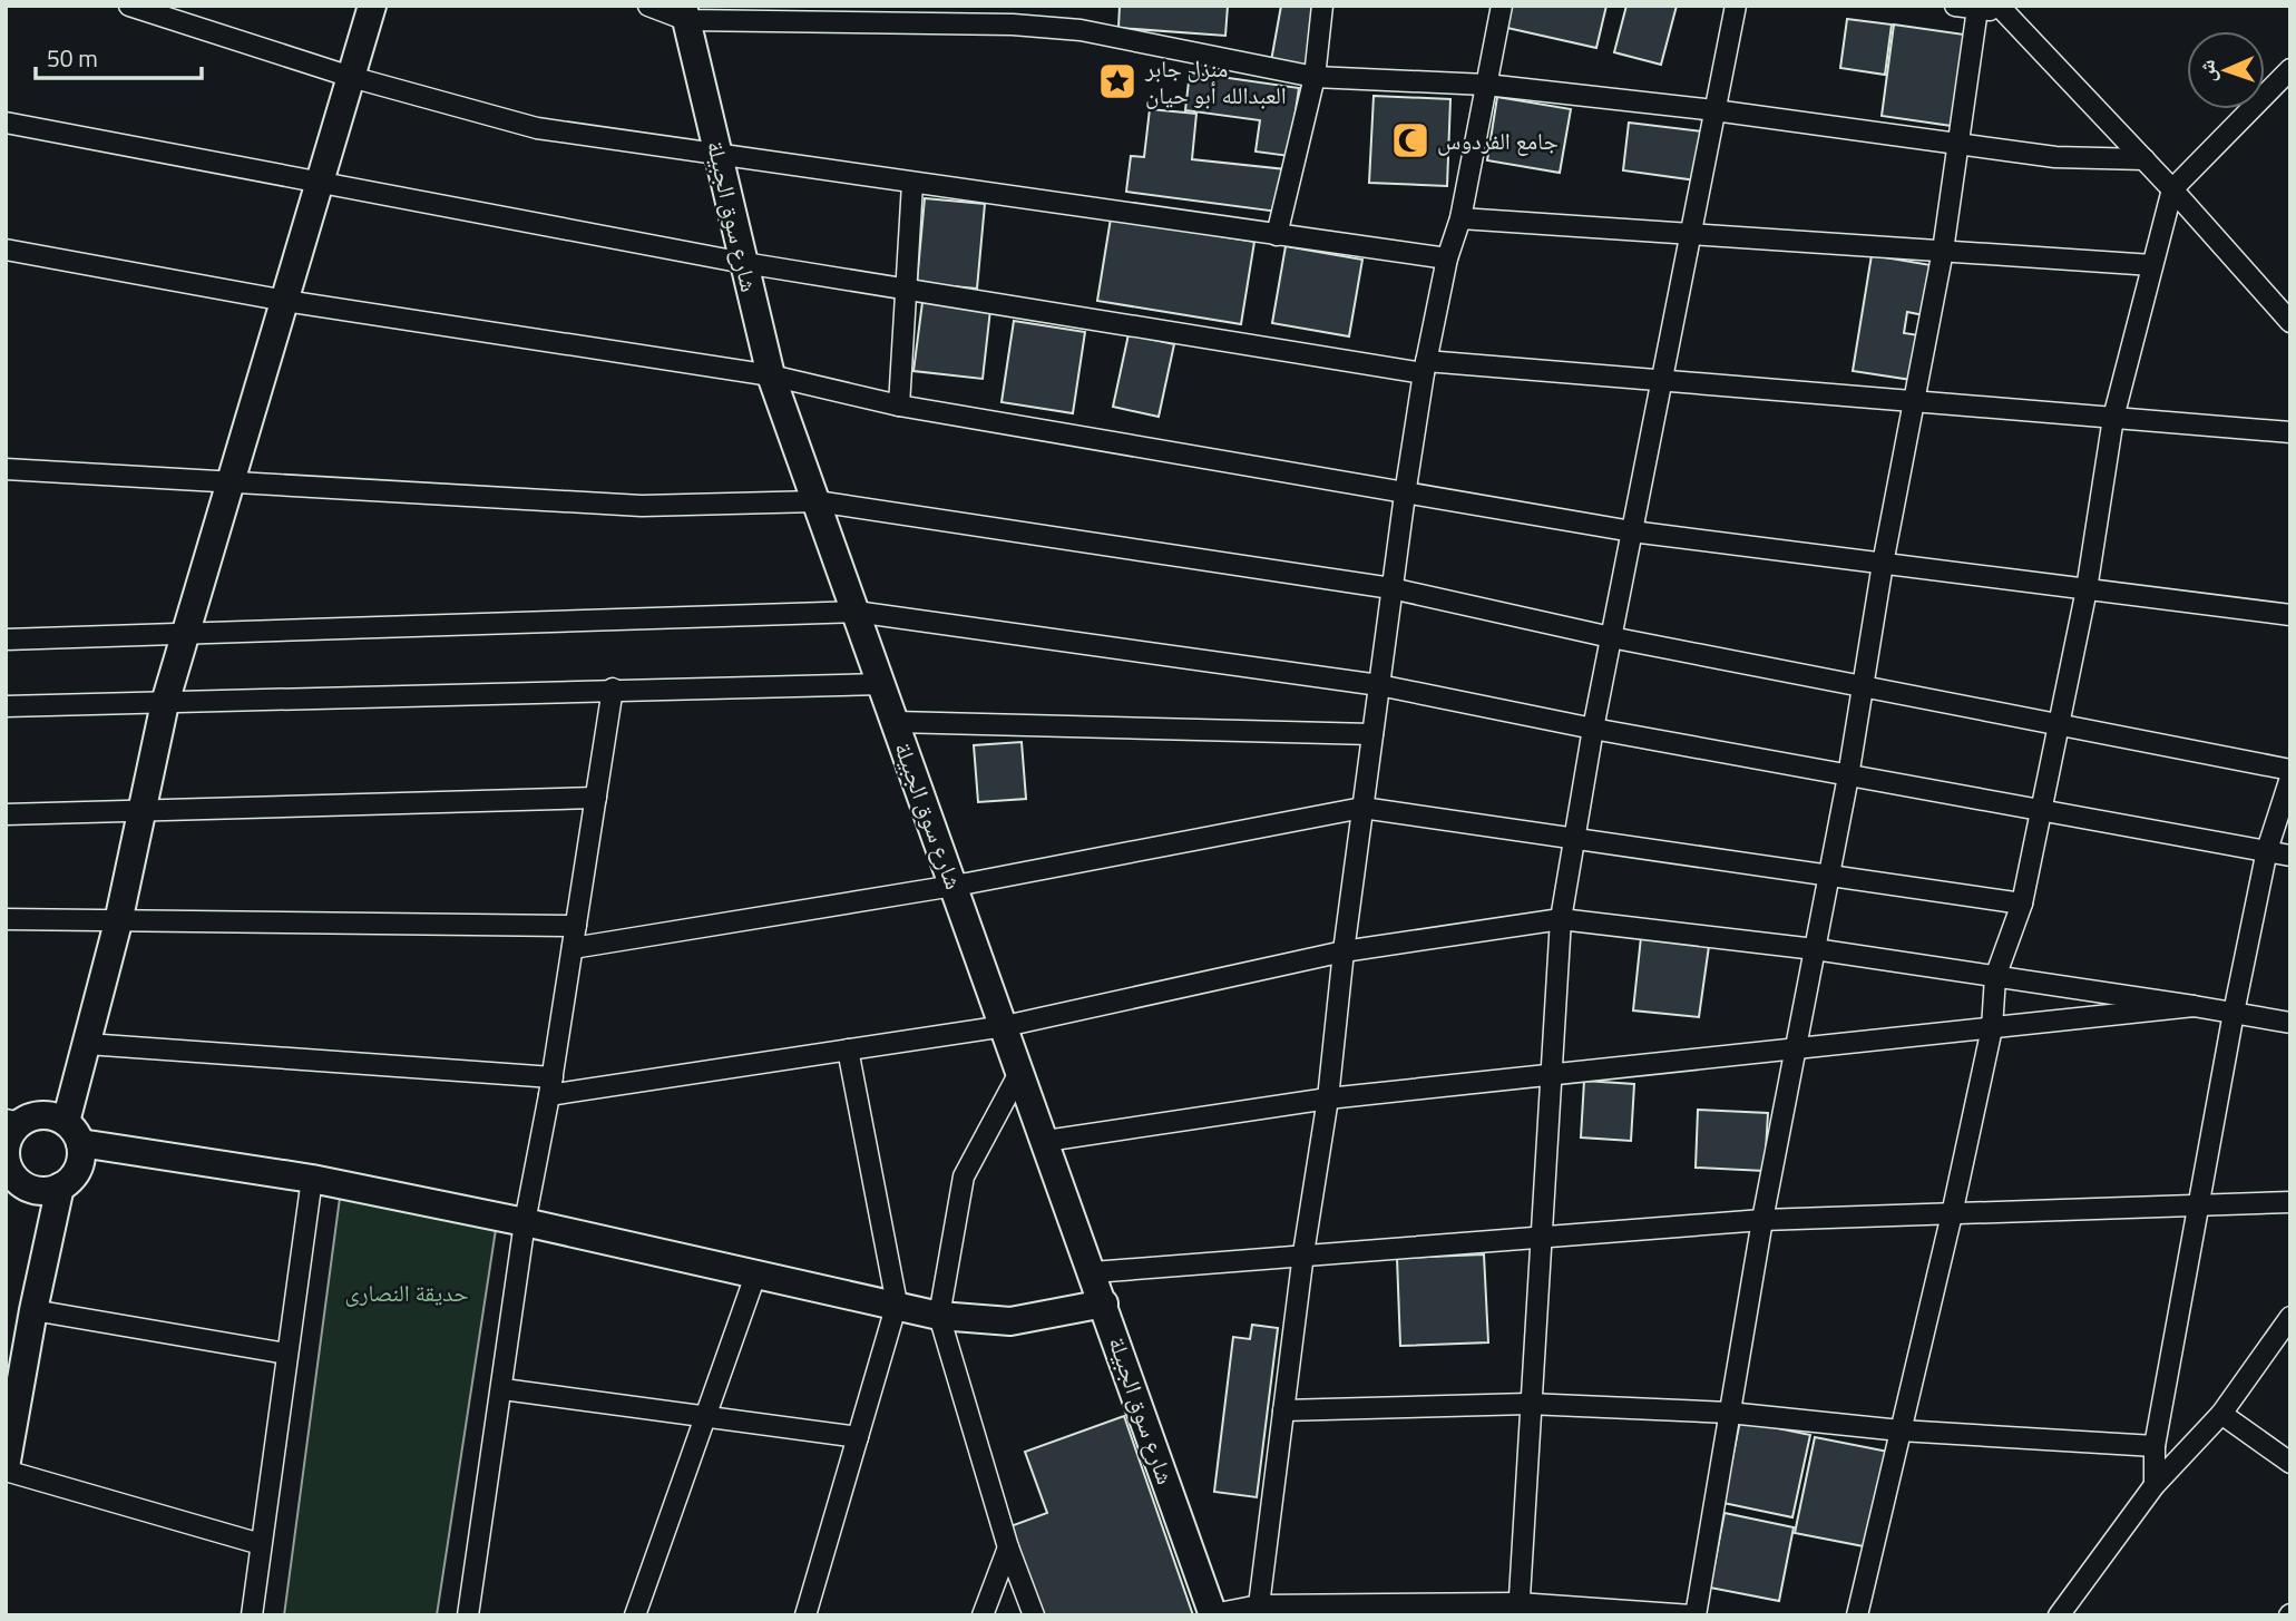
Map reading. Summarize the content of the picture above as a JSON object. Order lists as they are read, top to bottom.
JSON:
{
  "streets": {
    "street": ["شارع سوق الجبيلة"]
  },
  "parks": ["حديقة النصارى"],
  "places": {
    "place": ["منزل جابر العبدالله أبو حيان"],
    "mosque": ["جامع الفردوس"]
  },
  "scale_bar": "50 m",
  "north": "left"
}
